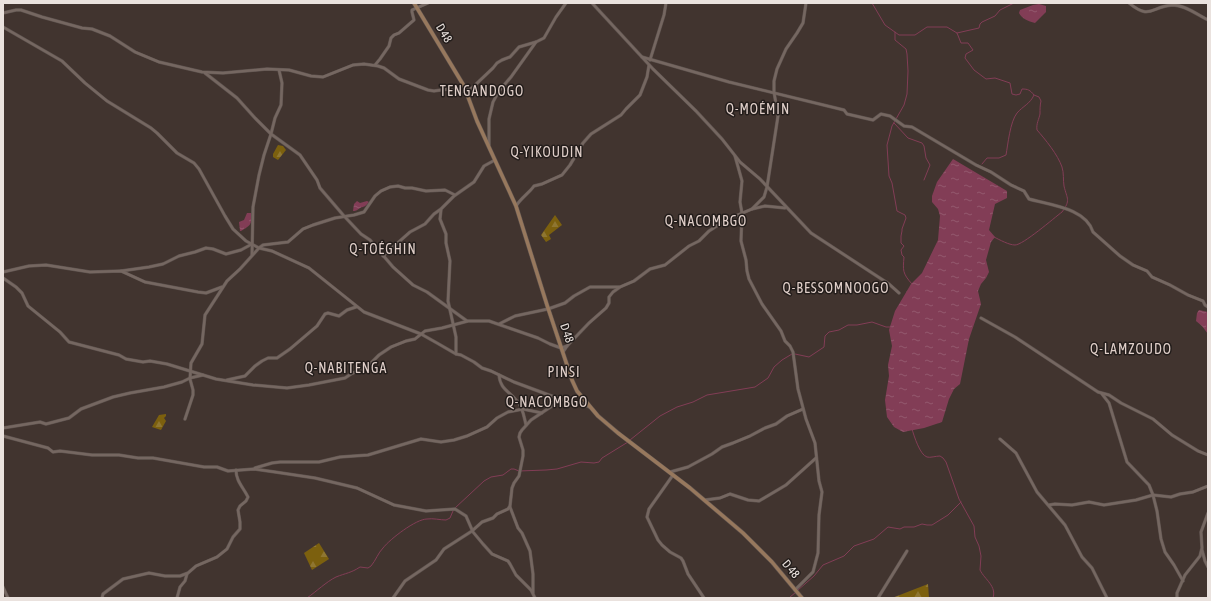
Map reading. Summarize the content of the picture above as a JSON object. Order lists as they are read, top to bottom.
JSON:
{
  "streets": {
    "street": ["D 48"]
  },
  "districts": [
    "TENGANDOGO",
    "Q-MOÉMIN",
    "Q-YIKOUDIN",
    "Q-NACOMBGO",
    "Q-TOÉGHIN",
    "Q-BESSOMNOOGO",
    "Q-LAMZOUDO",
    "Q-NABITENGA",
    "PINSI",
    "Q-NACOMBGO"
  ]
}
